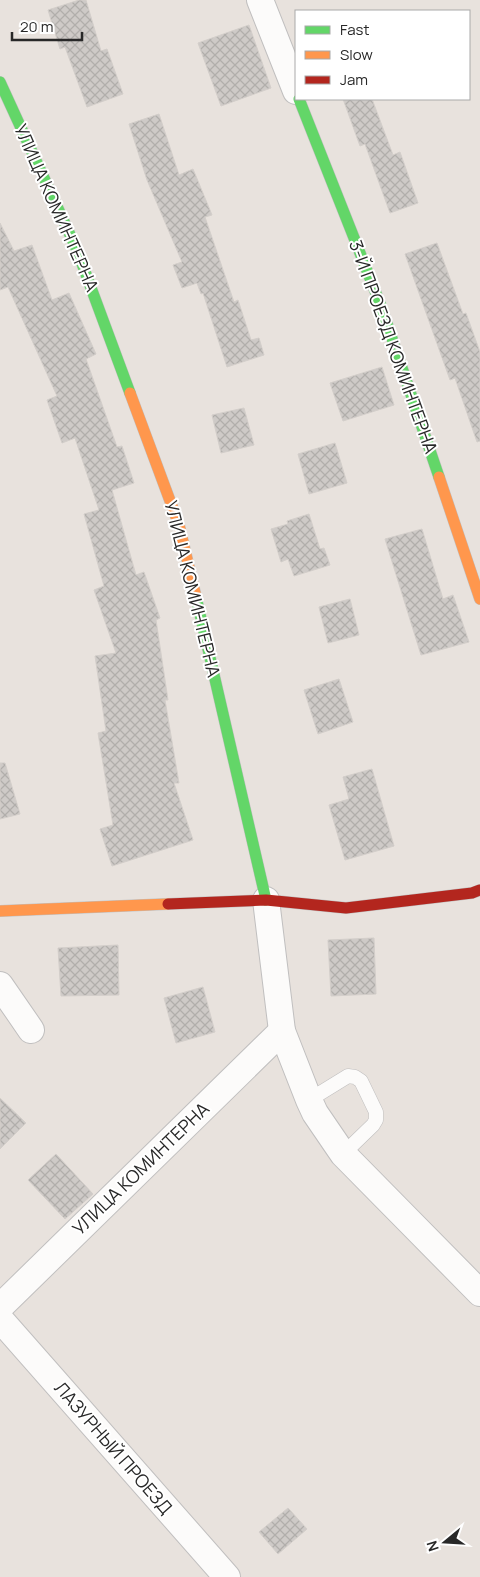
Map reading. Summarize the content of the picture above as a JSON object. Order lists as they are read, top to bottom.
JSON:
{
  "streets": {
    "street": ["УЛИЦА КОМИНТЕРНА", "3-Й ПРОЕЗД КОМИНТЕРНА", "ЛАЗУРНЫЙ ПРОЕЗД"]
  },
  "legend": ["Fast", "Slow", "Jam"],
  "scale_bar": "20 m",
  "north": "left"
}
